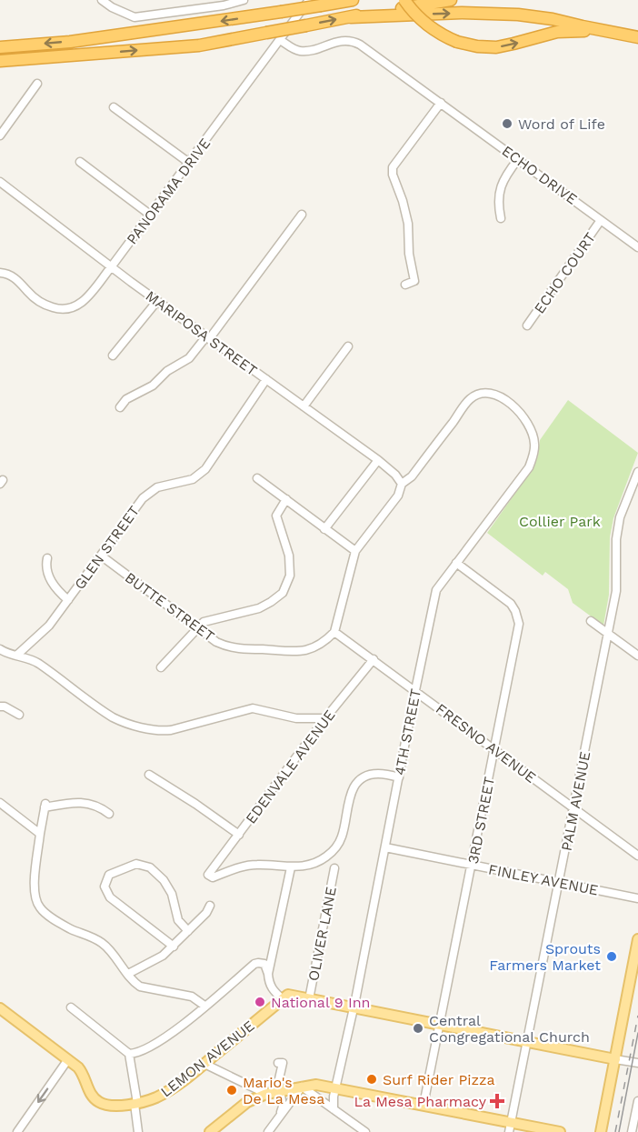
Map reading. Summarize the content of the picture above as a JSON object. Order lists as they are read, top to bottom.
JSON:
{
  "streets": {
    "main road": ["LEMON AVENUE"],
    "street": [
      "ECHO DRIVE",
      "PANORAMA DRIVE",
      "ECHO COURT",
      "MARIPOSA STREET",
      "GLEN STREET",
      "BUTTE STREET",
      "4TH STREET",
      "FRESNO AVENUE",
      "EDENVALE AVENUE",
      "PALM AVENUE",
      "3RD STREET",
      "FINLEY AVENUE",
      "OLIVER LANE"
    ]
  },
  "crossings": [
    ["ECHO DRIVE", "PANORAMA DRIVE"],
    ["ECHO DRIVE", "ECHO COURT"],
    ["PANORAMA DRIVE", "MARIPOSA STREET"],
    ["MARIPOSA STREET", "GLEN STREET"],
    ["MARIPOSA STREET", "4TH STREET"],
    ["GLEN STREET", "BUTTE STREET"],
    ["BUTTE STREET", "FRESNO AVENUE"],
    ["4TH STREET", "FRESNO AVENUE"],
    ["4TH STREET", "3RD STREET"],
    ["4TH STREET", "FINLEY AVENUE"],
    ["FRESNO AVENUE", "EDENVALE AVENUE"],
    ["FRESNO AVENUE", "PALM AVENUE"],
    ["FRESNO AVENUE", "3RD STREET"],
    ["PALM AVENUE", "FINLEY AVENUE"],
    ["3RD STREET", "FINLEY AVENUE"]
  ],
  "parks": ["Collier Park"],
  "places": {
    "other": [
      "Word of Life",
      "Sprouts Farmers Market",
      "National 9 Inn",
      "Central Congregational Church",
      "Surf Rider Pizza",
      "Mario's De La Mesa"
    ],
    "health": ["La Mesa Pharmacy"]
  }
}
